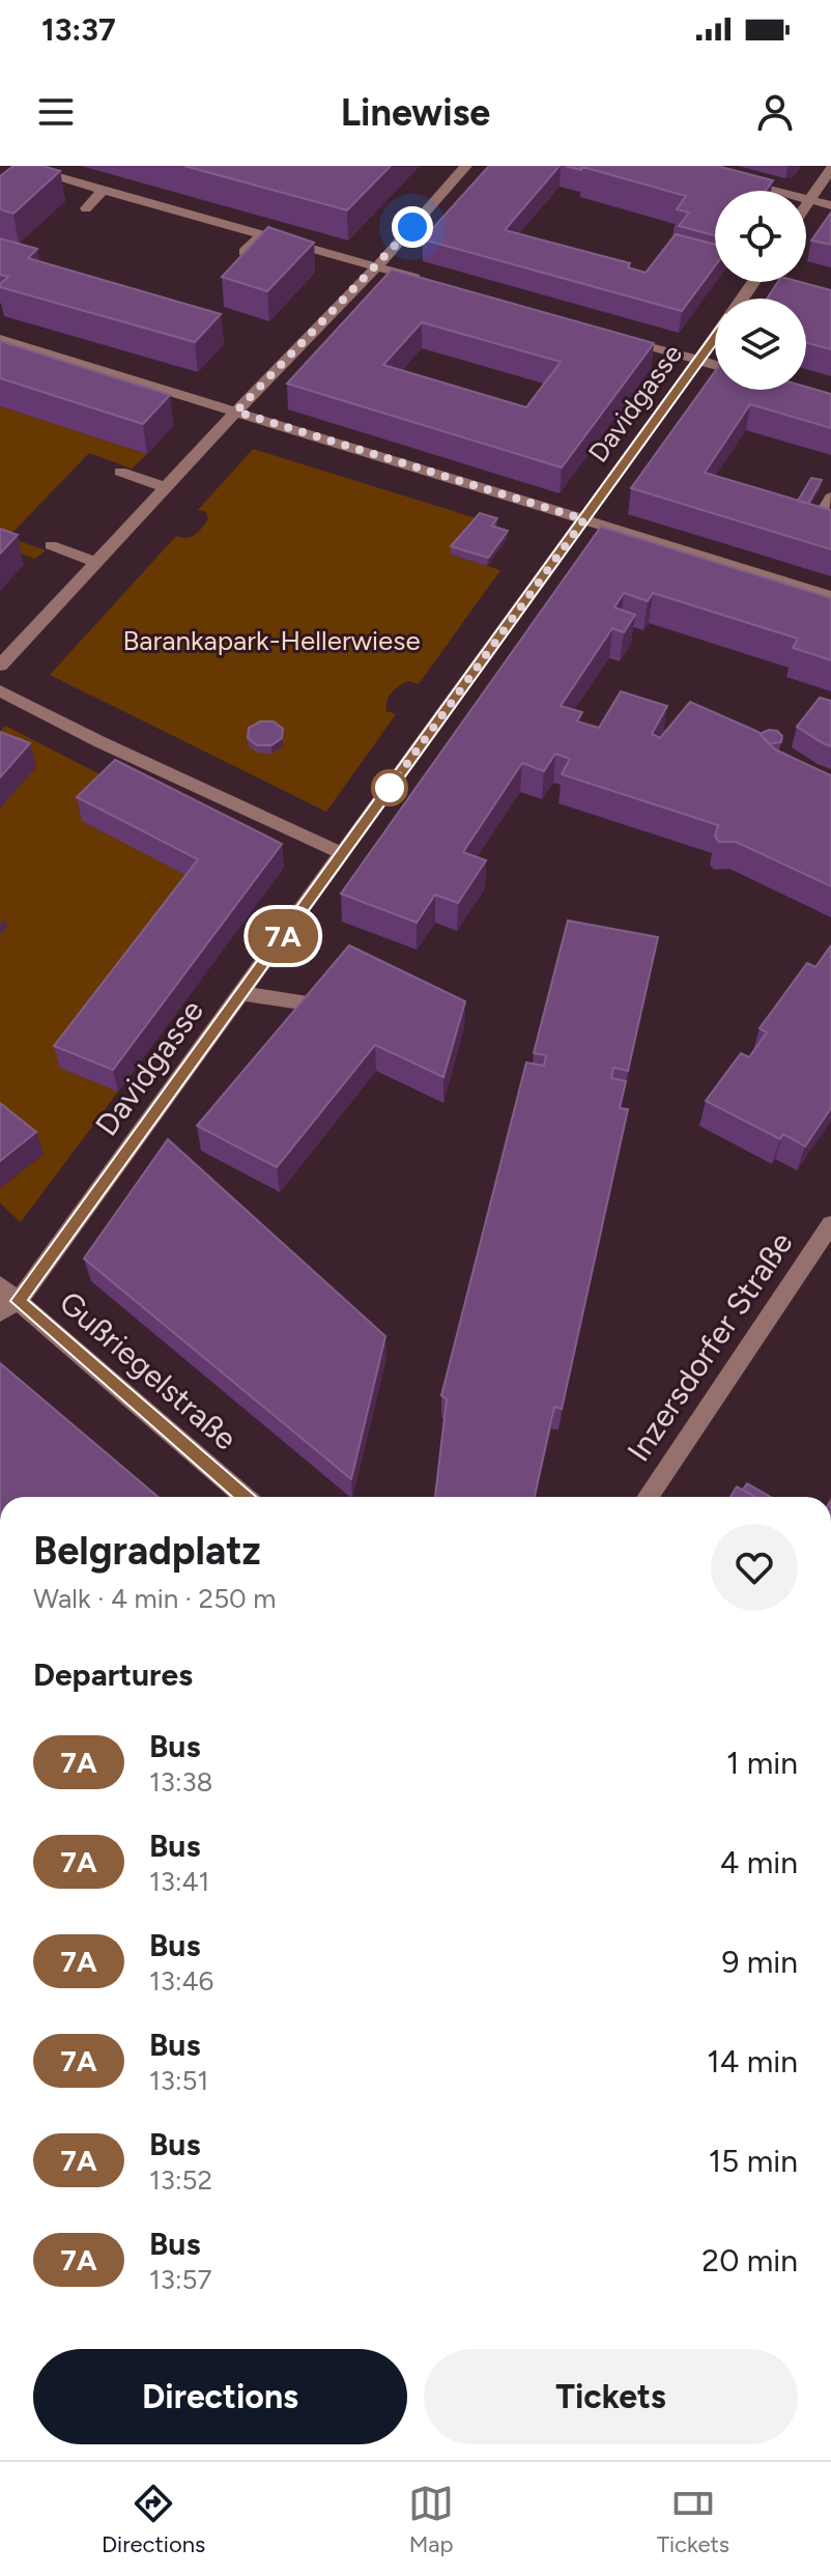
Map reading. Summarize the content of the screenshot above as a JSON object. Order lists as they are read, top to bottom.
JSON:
{
  "streets": {
    "street": ["Davidgasse", "Inzersdorfer Straße", "Gußriegelstraße"]
  },
  "crossings": [
    ["Davidgasse", "Gußriegelstraße"]
  ],
  "parks": ["Barankapark-Hellerwiese"],
  "lines": ["bus line 7A"],
  "page": {
    "status": "13:37",
    "header": "Linewise",
    "on_map": "7A",
    "heading": [
      ["Belgradplatz", "Walk · 4 min · 250 m"],
      "Departures"
    ],
    "list": [
      {
        "mark": "7A",
        "name": "Bus",
        "note": "13:38",
        "value": "1 min"
      },
      {
        "mark": "7A",
        "name": "Bus",
        "note": "13:41",
        "value": "4 min"
      },
      {
        "mark": "7A",
        "name": "Bus",
        "note": "13:46",
        "value": "9 min"
      },
      {
        "mark": "7A",
        "name": "Bus",
        "note": "13:51",
        "value": "14 min"
      },
      {
        "mark": "7A",
        "name": "Bus",
        "note": "13:52",
        "value": "15 min"
      },
      {
        "mark": "7A",
        "name": "Bus",
        "note": "13:57",
        "value": "20 min"
      }
    ],
    "buttons": ["Directions", "Tickets"],
    "tabs": ["Directions", "Map", "Tickets"]
  }
}
